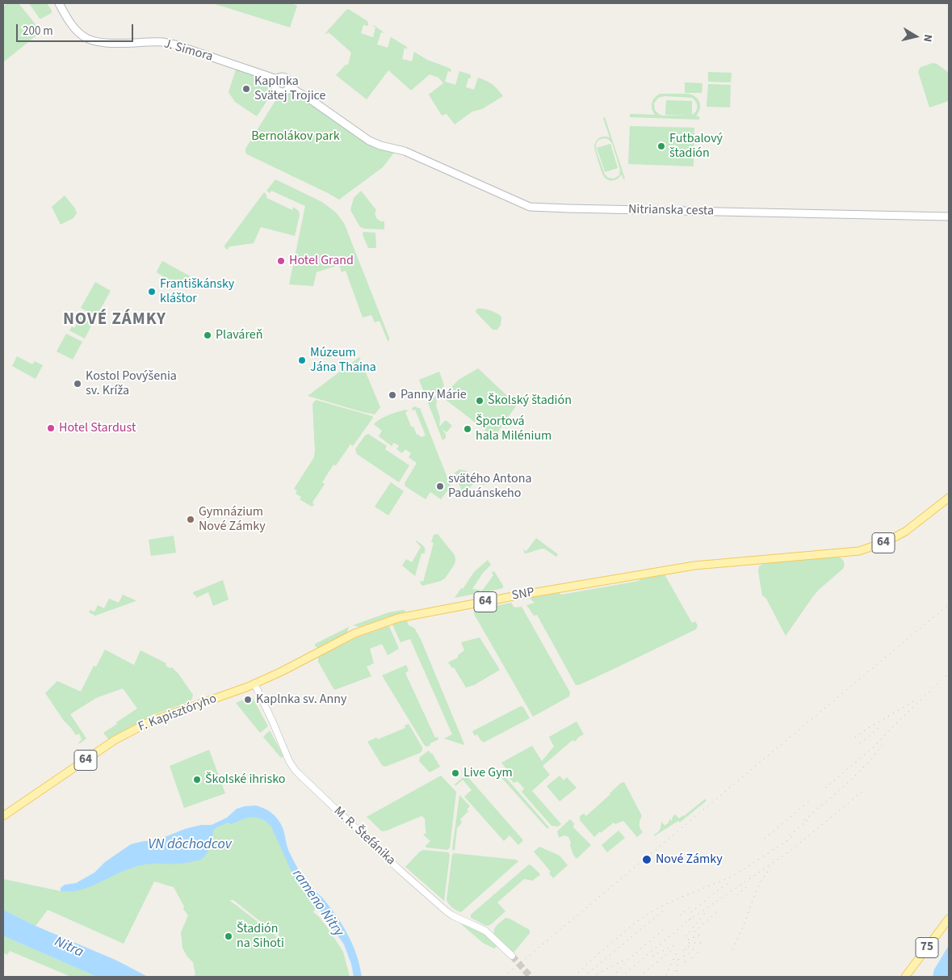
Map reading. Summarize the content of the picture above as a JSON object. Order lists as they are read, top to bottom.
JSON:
{
  "streets": {
    "main road": [
      "J. Simora",
      "Nitrianska cesta",
      "64",
      "SNP",
      "F. Kapisztóryho",
      "75"
    ],
    "street": ["M. R. Štefánika"]
  },
  "crossings": [
    ["J. Simora", "Nitrianska cesta"],
    ["SNP", "F. Kapisztóryho"],
    ["SNP", "M. R. Štefánika"],
    ["F. Kapisztóryho", "M. R. Štefánika"]
  ],
  "districts": ["NOVÉ ZÁMKY"],
  "water": ["VN dôchodcov", "rameno Nitry", "Nitra"],
  "parks": ["Bernolákov park"],
  "places": [
    "Kaplnka Svätej Trojice",
    "Futbalový štadión",
    "Hotel Grand",
    "Františkánsky kláštor",
    "Plaváreň",
    "Múzeum Jána Thaina",
    "Kostol Povýšenia sv. Kríža",
    "Panny Márie",
    "Školský štadión",
    "Hotel Stardust",
    "Športová hala Milénium",
    "svätého Antona Paduánskeho",
    "Gymnázium Nové Zámky",
    "Kaplnka sv. Anny",
    "Live Gym",
    "Školské ihrisko",
    "Nové Zámky",
    "Štadión na Sihoti"
  ],
  "scale_bar": "200 m",
  "north": "right"
}
